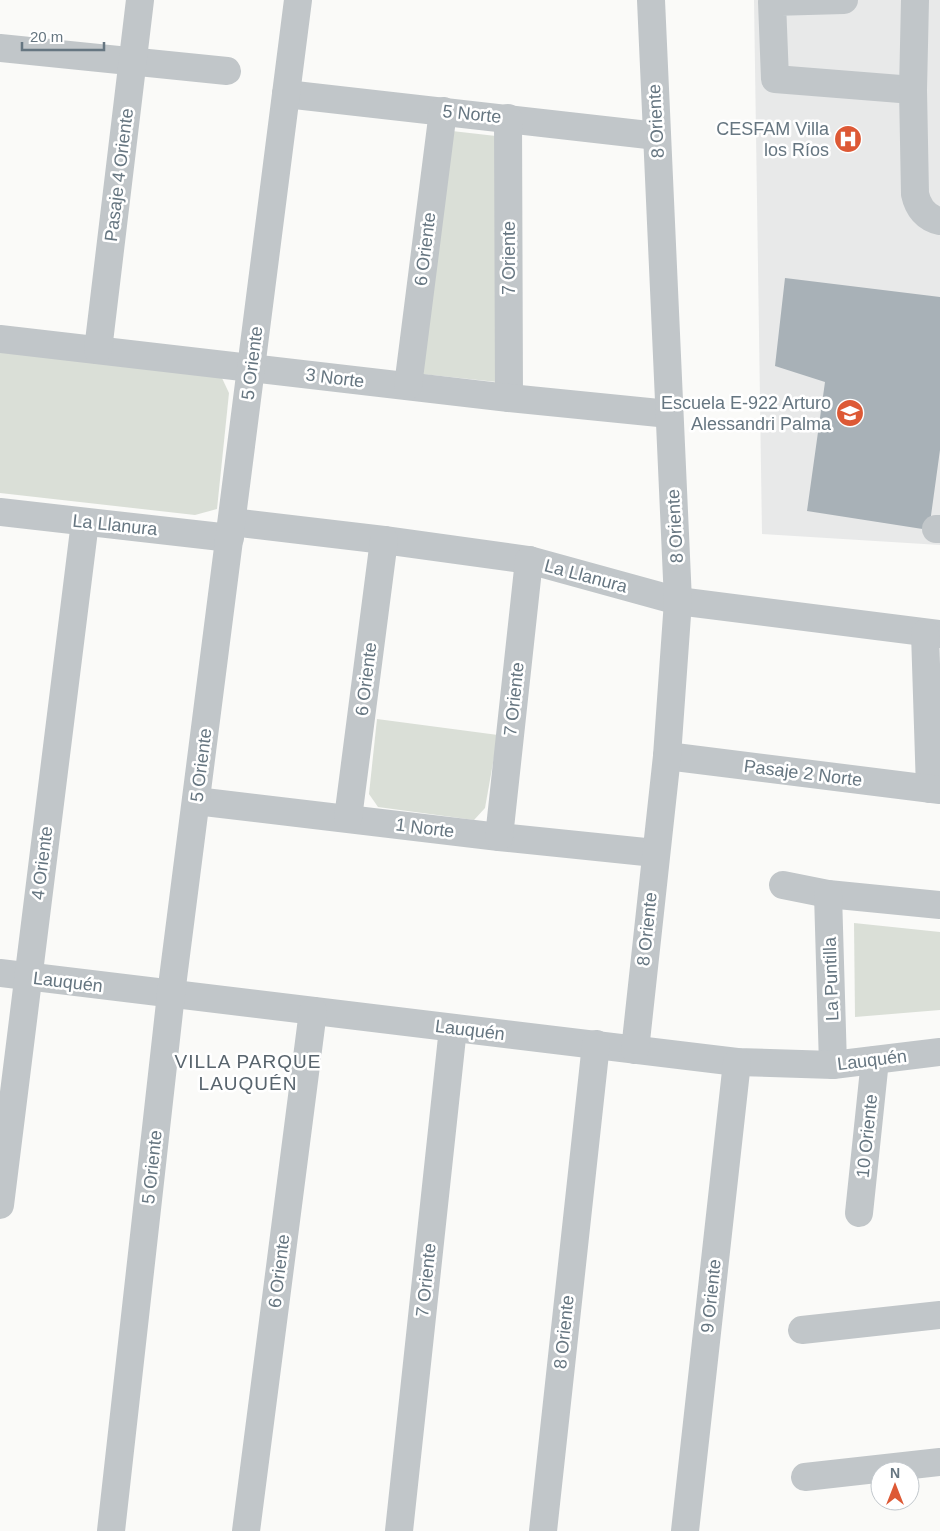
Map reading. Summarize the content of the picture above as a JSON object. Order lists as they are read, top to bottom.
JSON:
{
  "streets": {
    "street": [
      "5 Norte",
      "8 Oriente",
      "Pasaje 4 Oriente",
      "6 Oriente",
      "7 Oriente",
      "5 Oriente",
      "3 Norte",
      "La Llanura",
      "Pasaje 2 Norte",
      "1 Norte",
      "4 Oriente",
      "La Puntilla",
      "Lauquén",
      "10 Oriente",
      "9 Oriente"
    ]
  },
  "crossings": [
    ["5 Norte", "8 Oriente"],
    ["5 Norte", "6 Oriente"],
    ["5 Norte", "7 Oriente"],
    ["5 Norte", "5 Oriente"],
    ["8 Oriente", "3 Norte"],
    ["8 Oriente", "La Llanura"],
    ["8 Oriente", "Pasaje 2 Norte"],
    ["8 Oriente", "1 Norte"],
    ["8 Oriente", "Lauquén"],
    ["Pasaje 4 Oriente", "3 Norte"],
    ["6 Oriente", "3 Norte"],
    ["6 Oriente", "La Llanura"],
    ["6 Oriente", "1 Norte"],
    ["6 Oriente", "Lauquén"],
    ["7 Oriente", "3 Norte"],
    ["7 Oriente", "La Llanura"],
    ["7 Oriente", "1 Norte"],
    ["7 Oriente", "Lauquén"],
    ["5 Oriente", "3 Norte"],
    ["5 Oriente", "La Llanura"],
    ["5 Oriente", "1 Norte"],
    ["5 Oriente", "Lauquén"],
    ["La Llanura", "4 Oriente"],
    ["4 Oriente", "Lauquén"],
    ["La Puntilla", "Lauquén"],
    ["Lauquén", "10 Oriente"],
    ["Lauquén", "9 Oriente"]
  ],
  "districts": ["VILLA PARQUE LAUQUÉN"],
  "places": {
    "hospital": ["CESFAM Villa los Ríos"],
    "school or university": ["Escuela E-922 Arturo Alessandri Palma"]
  },
  "scale_bar": "20 m",
  "north": "top"
}
